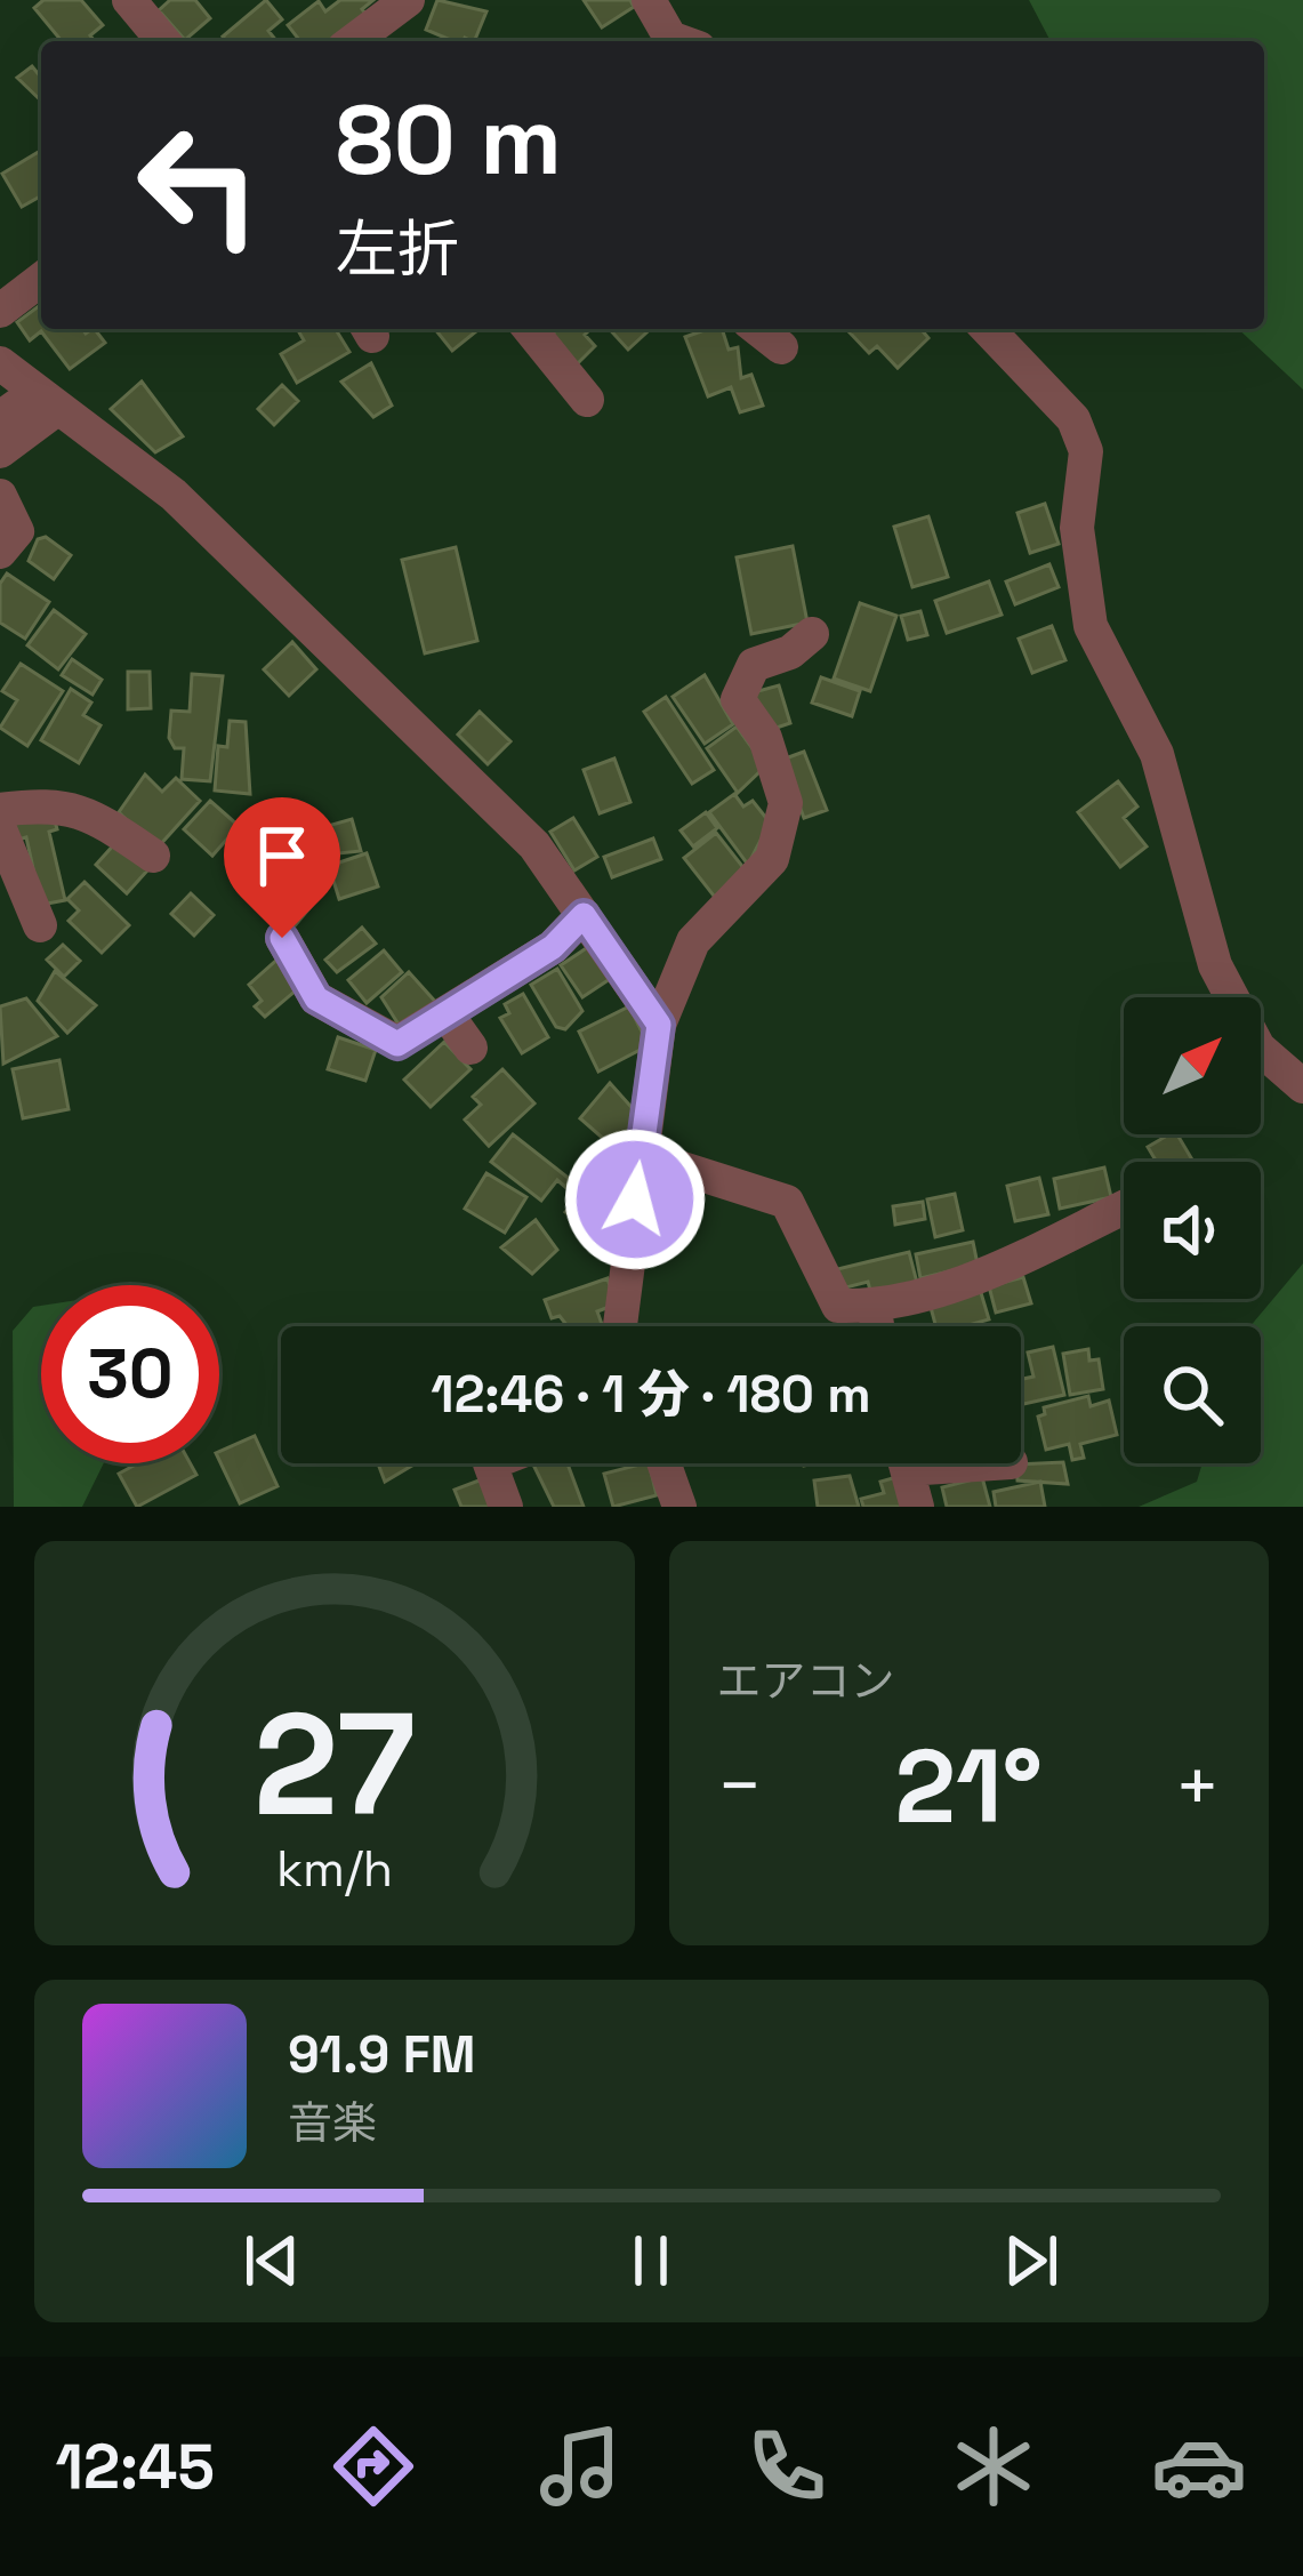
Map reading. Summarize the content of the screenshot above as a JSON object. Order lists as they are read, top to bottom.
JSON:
{
  "north": "top right",
  "page": {
    "turn": ["80 m", "左折"],
    "limit": "30",
    "trip": "12:46 · 1 分 · 180 m",
    "tile": "エアコン",
    "heat": ["−", "21°", "+"],
    "song": ["91.9 FM", "音楽"],
    "tabs": "12:45",
    "gauge": ["27", "km/h"]
  }
}
